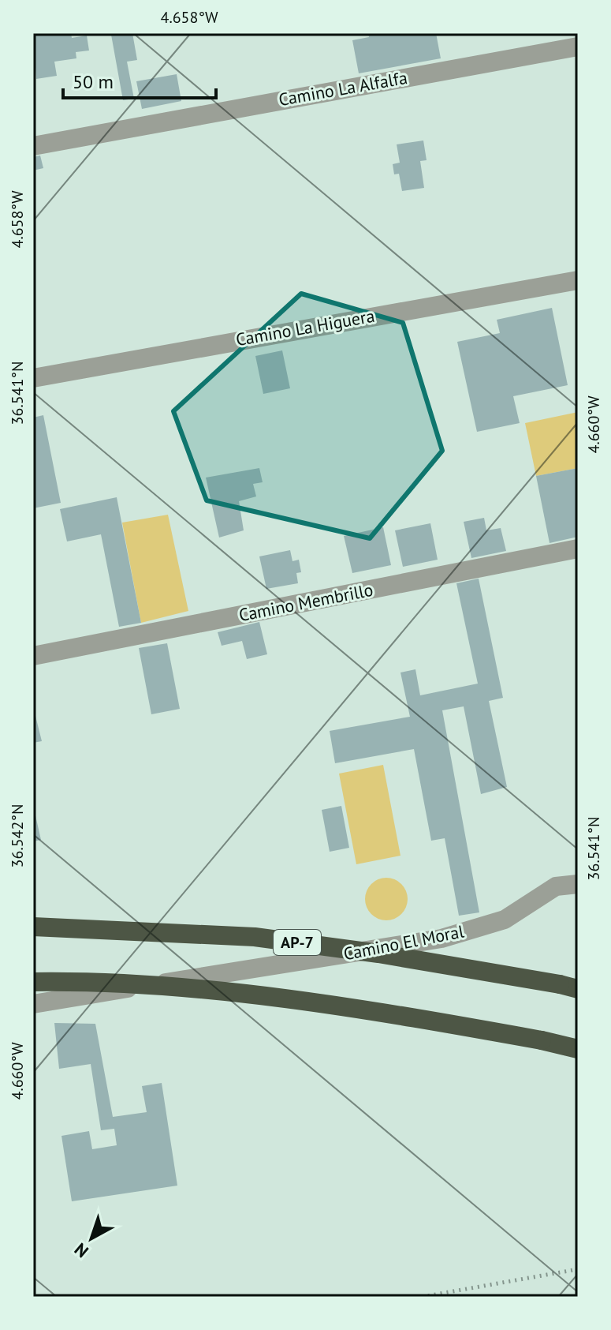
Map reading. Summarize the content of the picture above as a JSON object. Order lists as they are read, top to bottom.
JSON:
{
  "streets": {
    "highway": ["AP-7"],
    "street": [
      "Camino La Alfalfa",
      "Camino La Higuera",
      "Camino Membrillo",
      "Camino El Moral"
    ]
  },
  "scale_bar": "50 m",
  "north": "bottom left",
  "coordinates": [
    "4.658°W",
    "36.541°N",
    "4.660°W",
    "36.542°N"
  ]
}
